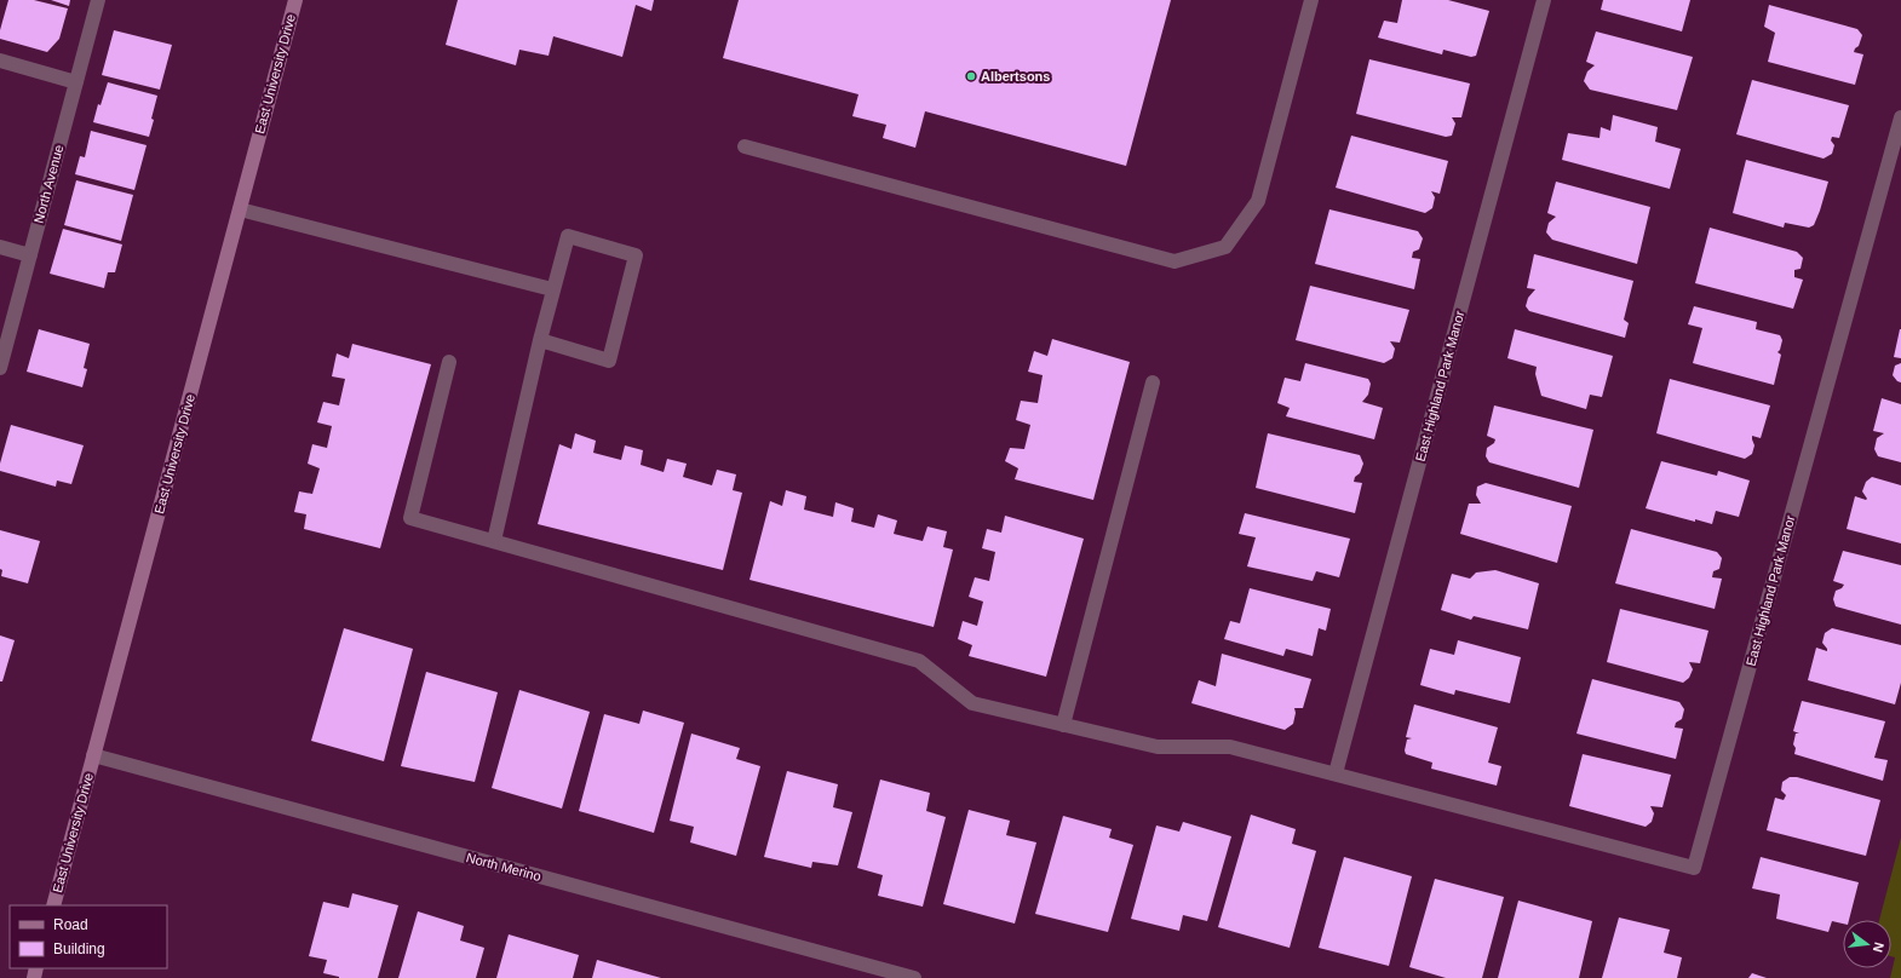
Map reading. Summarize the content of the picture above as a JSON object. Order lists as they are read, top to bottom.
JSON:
{
  "streets": {
    "main road": ["East University Drive"],
    "street": ["North Avenue", "East Highland Park Manor", "North Merino"]
  },
  "crossings": [
    ["East University Drive", "North Merino"]
  ],
  "places": ["Albertsons"],
  "legend": ["Road", "Building"],
  "north": "right"
}
